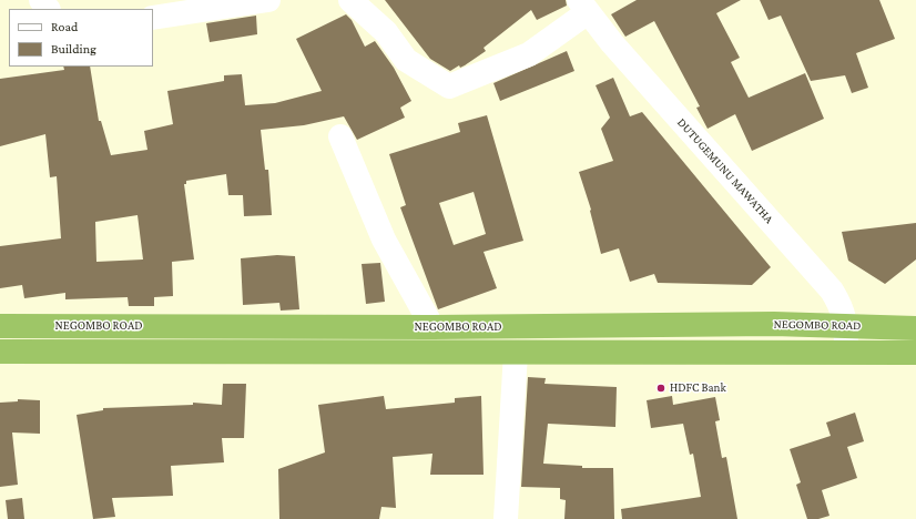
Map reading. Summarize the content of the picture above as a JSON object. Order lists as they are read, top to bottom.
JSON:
{
  "streets": {
    "highway": ["NEGOMBO ROAD"],
    "street": ["DUTUGEMUNU MAWATHA"]
  },
  "crossings": [
    ["DUTUGEMUNU MAWATHA", "NEGOMBO ROAD"]
  ],
  "places": ["HDFC Bank"],
  "legend": ["Road", "Building"]
}
